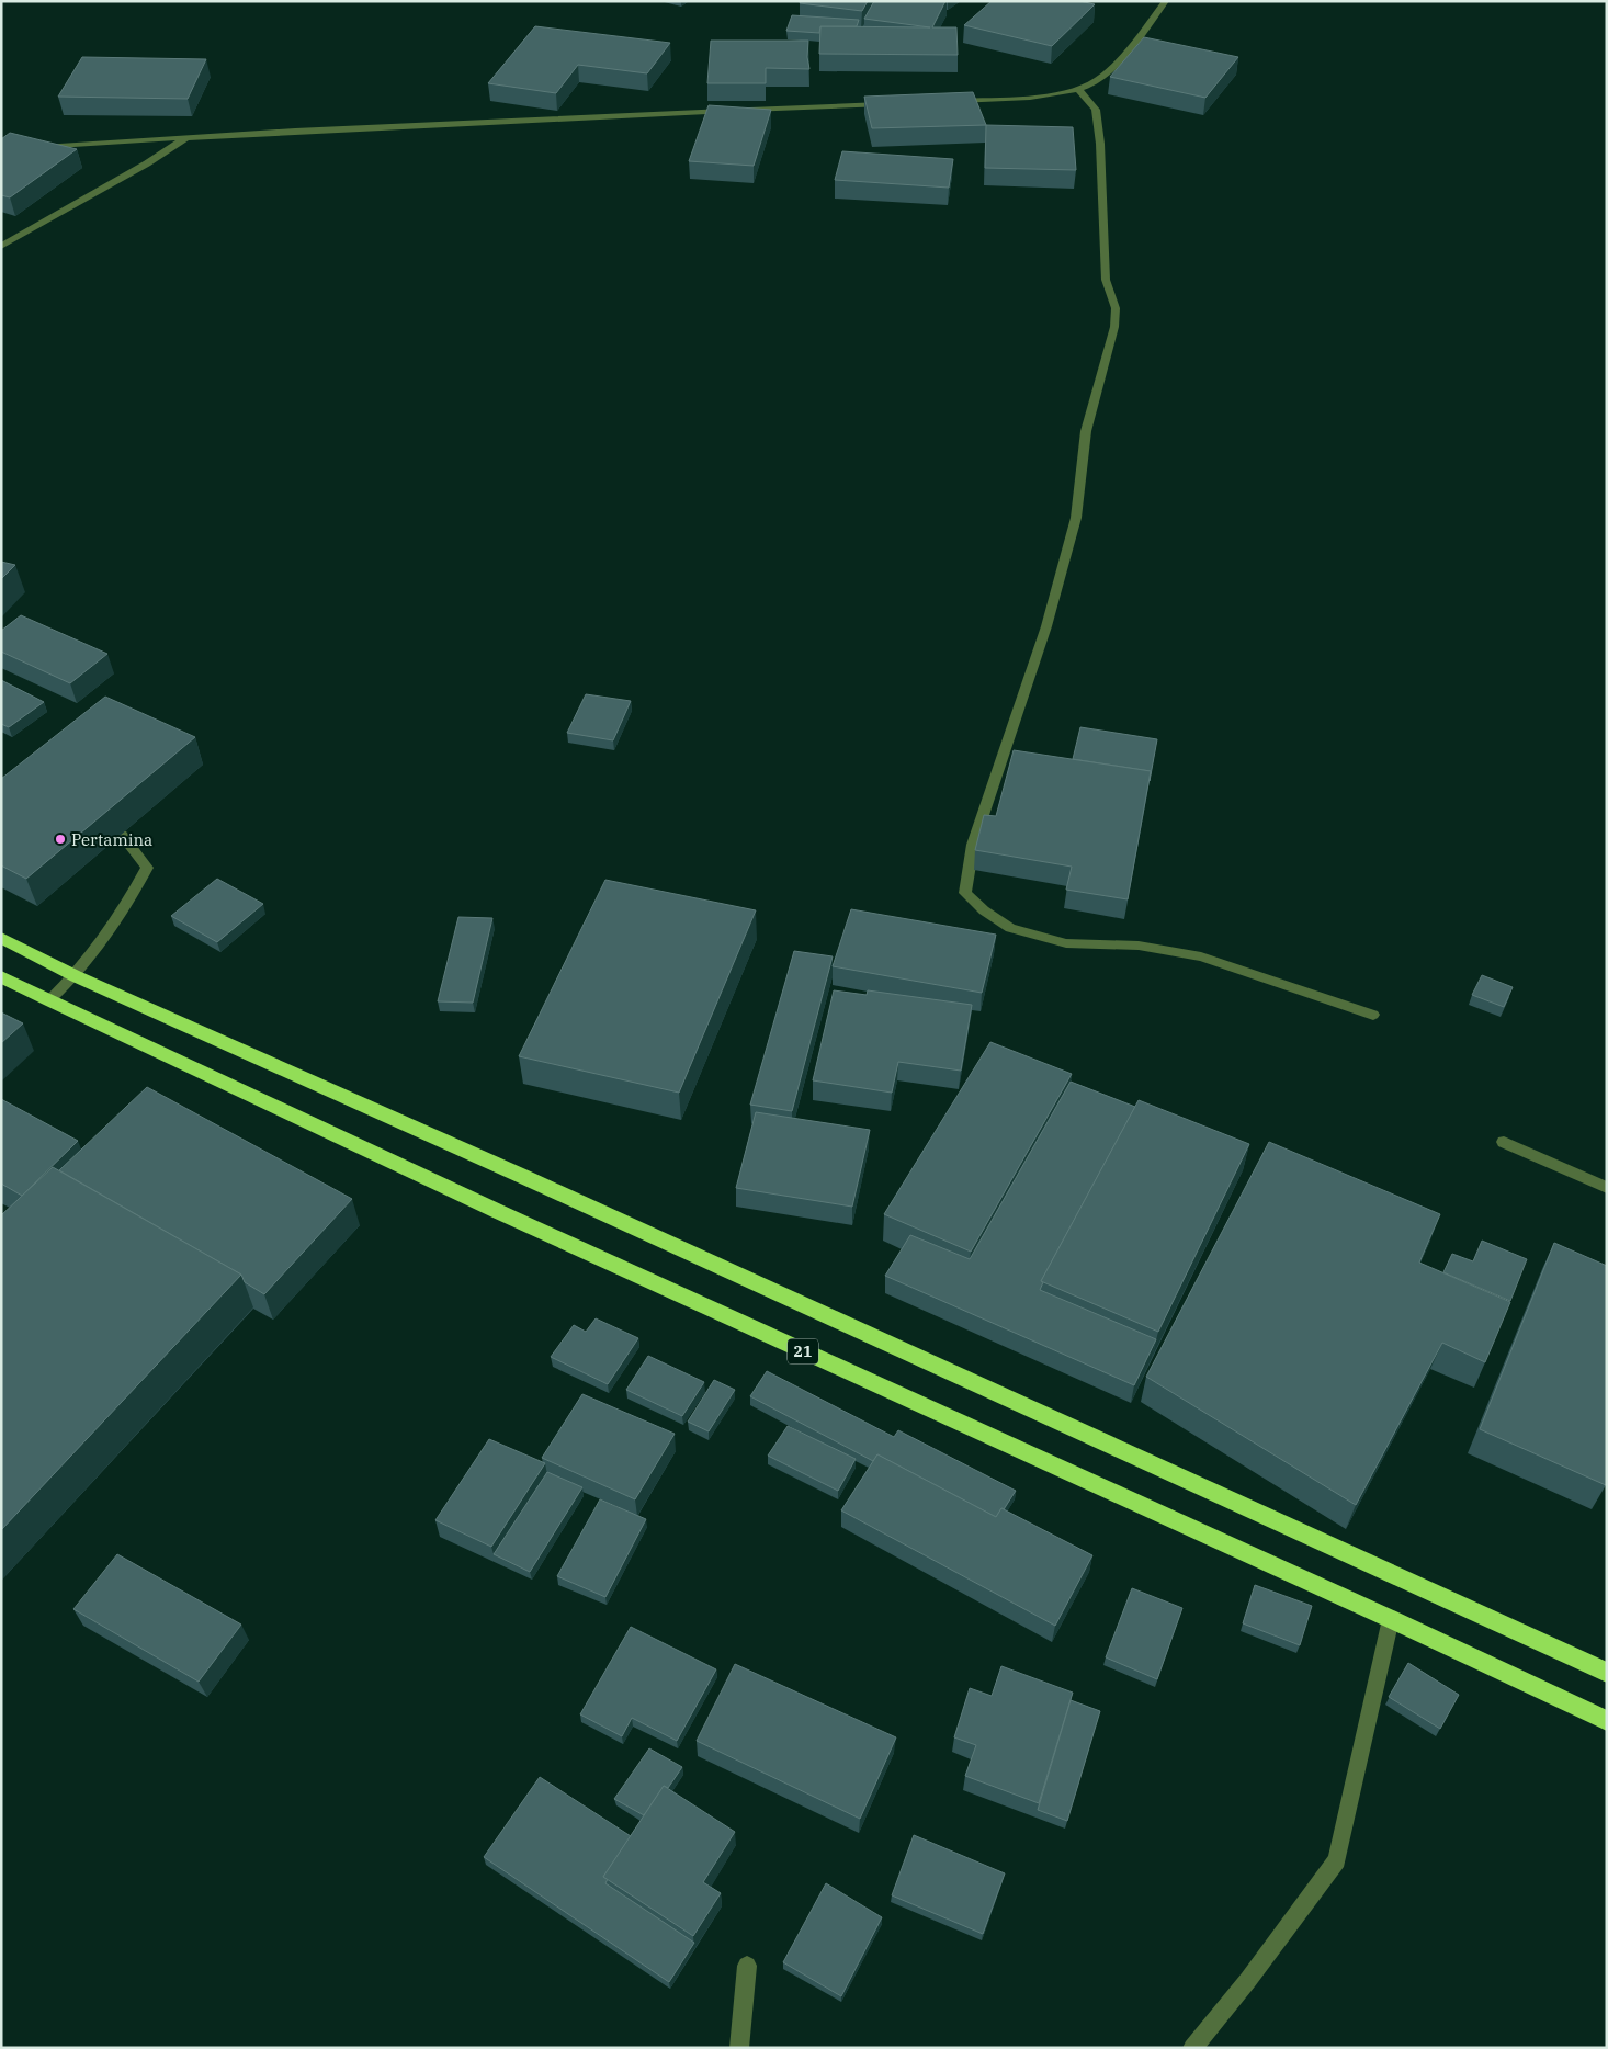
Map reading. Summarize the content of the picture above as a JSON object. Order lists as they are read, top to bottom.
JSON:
{
  "streets": {
    "highway": ["21"]
  },
  "places": ["Pertamina"]
}
